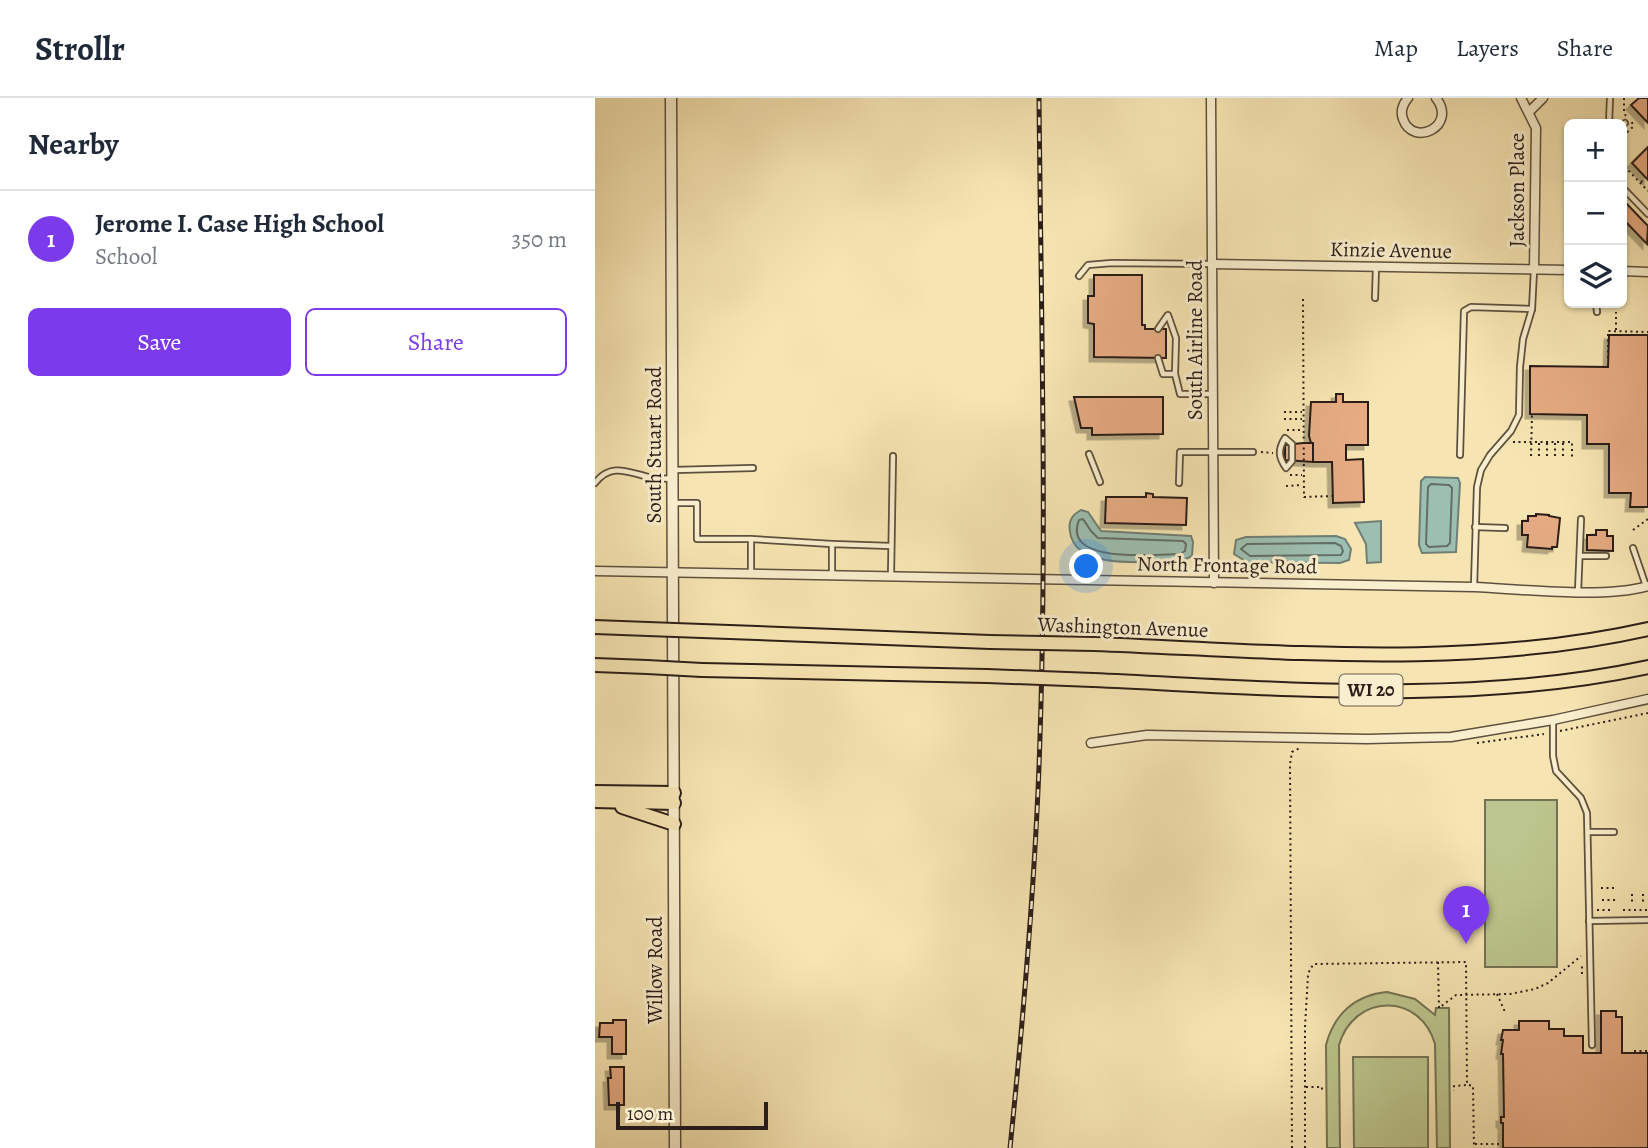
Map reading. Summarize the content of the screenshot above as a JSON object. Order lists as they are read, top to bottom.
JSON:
{
  "streets": {
    "main road": ["Washington Avenue", "WI 20"],
    "street": [
      "Jackson Place",
      "Kinzie Avenue",
      "South Airline Road",
      "South Stuart Road",
      "North Frontage Road",
      "Willow Road"
    ]
  },
  "crossings": [
    ["Jackson Place", "Kinzie Avenue"],
    ["Kinzie Avenue", "South Airline Road"],
    ["South Airline Road", "North Frontage Road"],
    ["South Stuart Road", "North Frontage Road"],
    ["South Stuart Road", "Willow Road"]
  ],
  "scale_bar": "100 m",
  "page": {
    "header": "Strollr",
    "nav": ["Map", "Layers", "Share"],
    "heading": "Nearby",
    "map_buttons": ["+", "−"],
    "list": [
      {
        "mark": "1",
        "name": "Jerome I. Case High School",
        "note": "School",
        "value": "350 m"
      }
    ],
    "buttons": ["Save", "Share"],
    "pins": "1",
    "scale": "100 m"
  }
}
